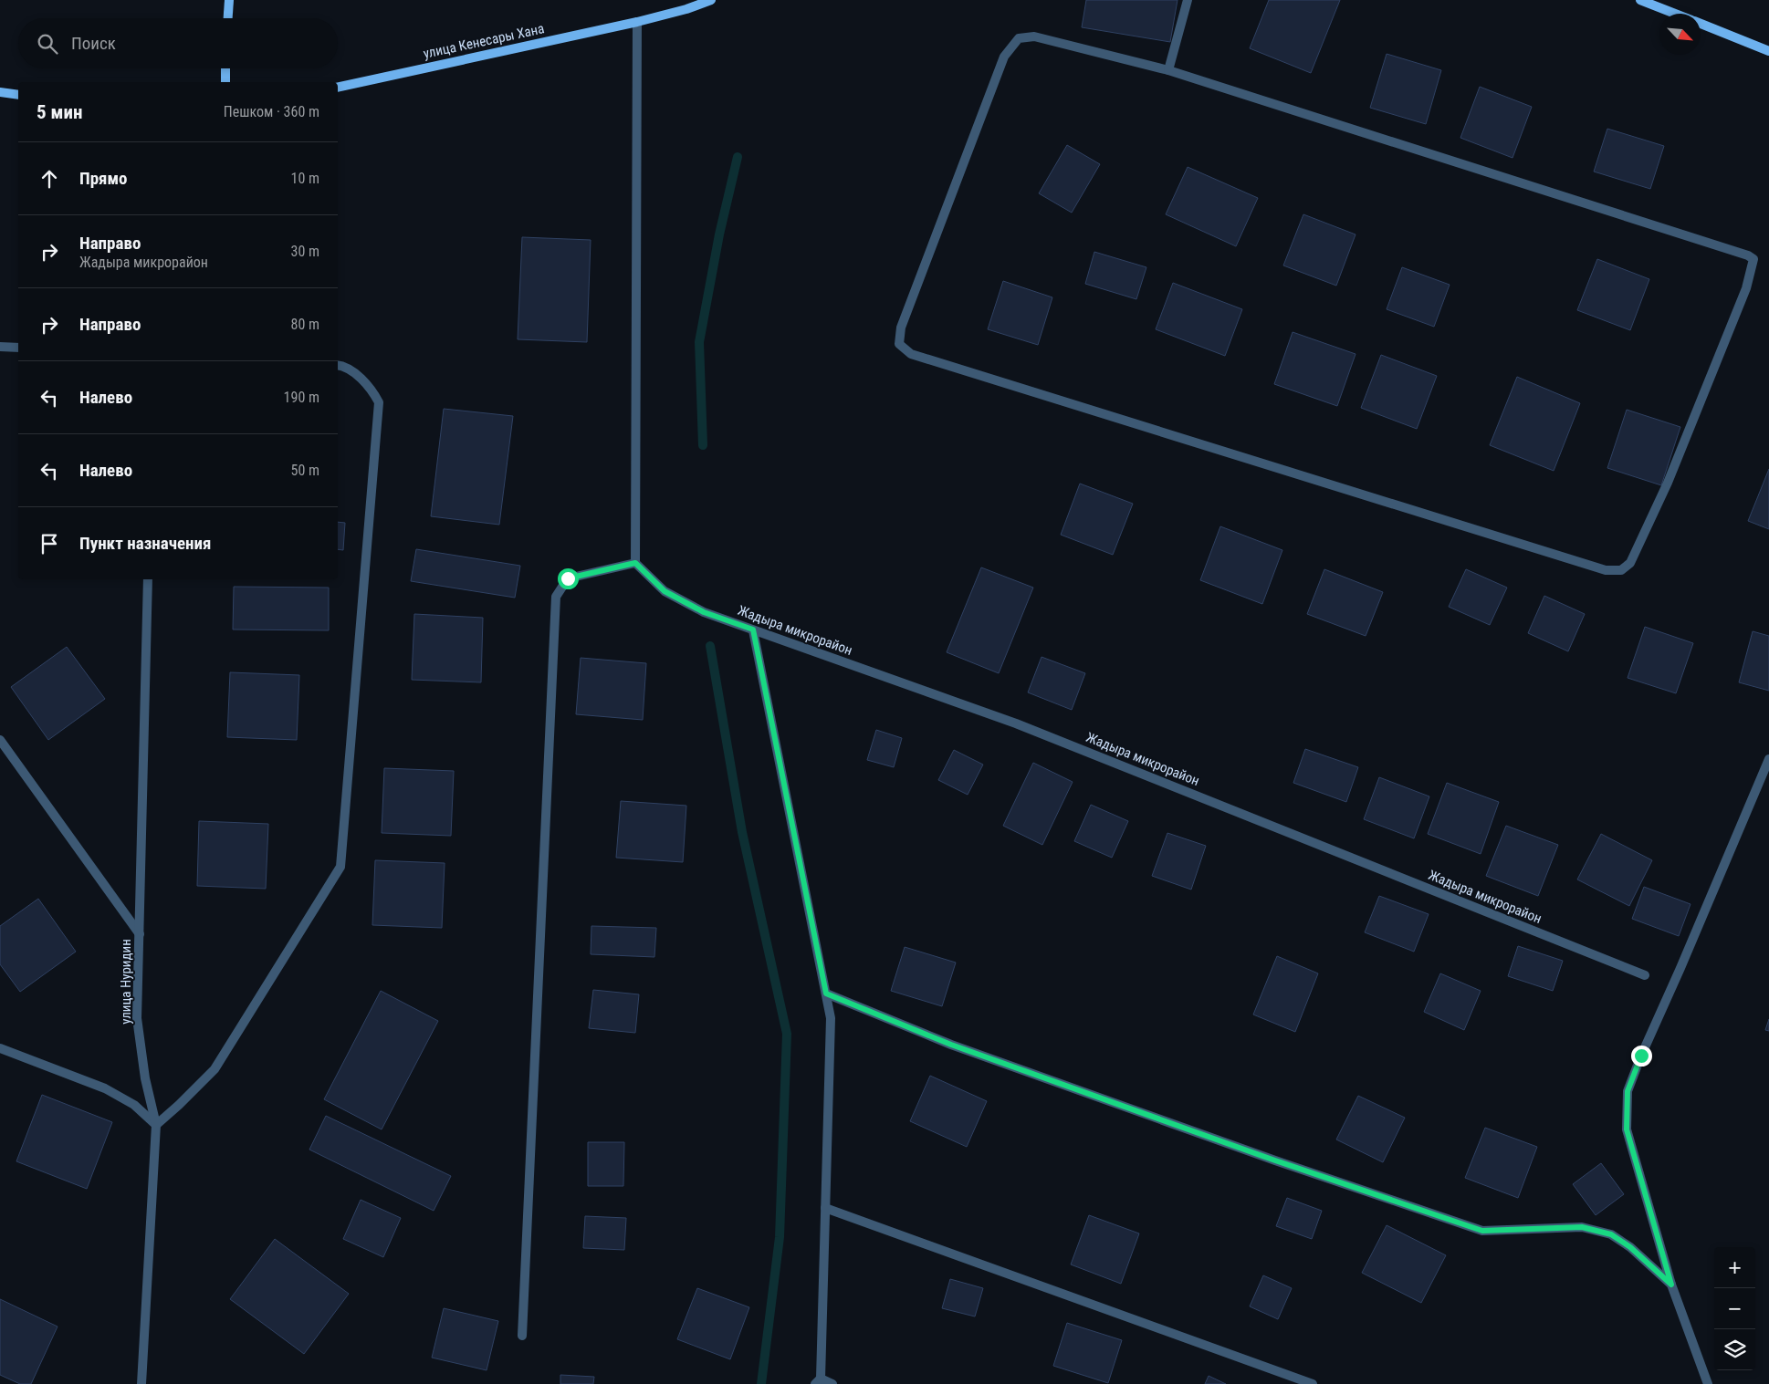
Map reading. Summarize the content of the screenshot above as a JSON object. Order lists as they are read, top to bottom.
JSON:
{
  "streets": {
    "street": ["улица Кенесары Хана", "Жадыра микрорайон", "улица Нуридин"]
  },
  "north": "bottom right",
  "page": {
    "search": "Поиск",
    "heading": ["5 мин", "Пешком · 360 m"],
    "list": [
      ["Прямо", "10 m"],
      ["Направо", "Жадыра микрорайон", "30 m"],
      ["Направо", "80 m"],
      ["Налево", "190 m"],
      ["Налево", "50 m"],
      "Пункт назначения"
    ],
    "map_buttons": ["+", "−"]
  }
}
